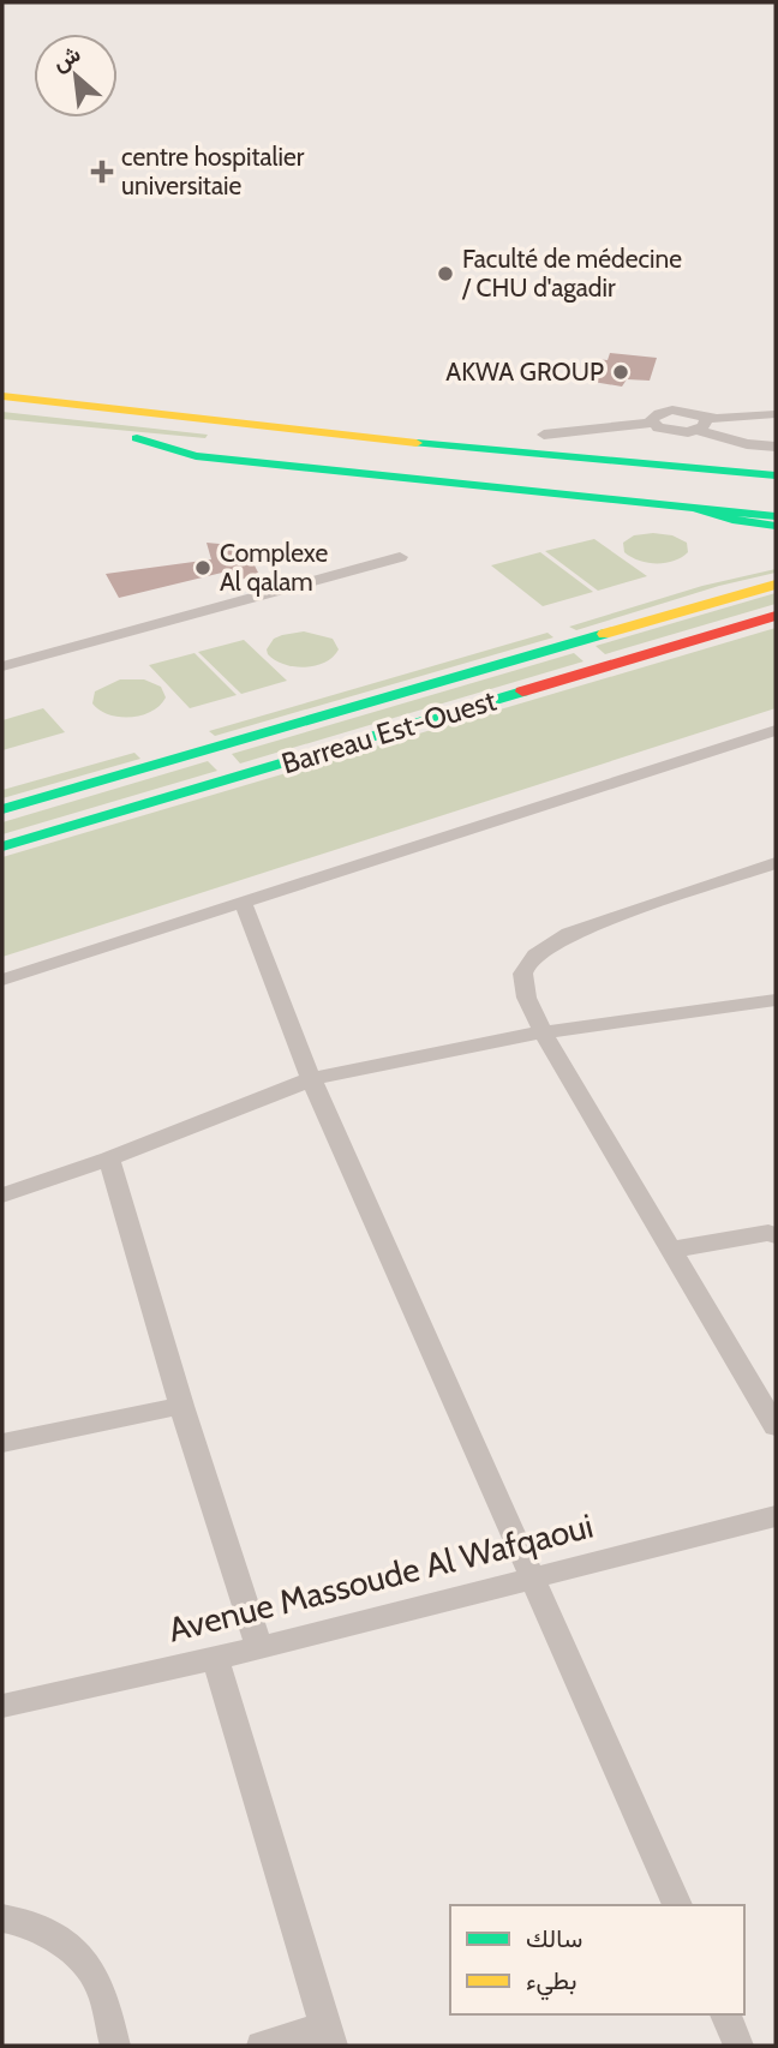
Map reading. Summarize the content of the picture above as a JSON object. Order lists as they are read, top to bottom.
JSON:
{
  "streets": {
    "main road": ["Barreau Est-Ouest"],
    "street": ["Avenue Massoude Al Wafqaoui"]
  },
  "places": {
    "health": ["centre hospitalier universitaie"],
    "other": ["Faculté de médecine / CHU d'agadir", "AKWA GROUP", "Complexe Al qalam"]
  },
  "legend": ["سالك", "بطيء"],
  "north": "top left"
}
